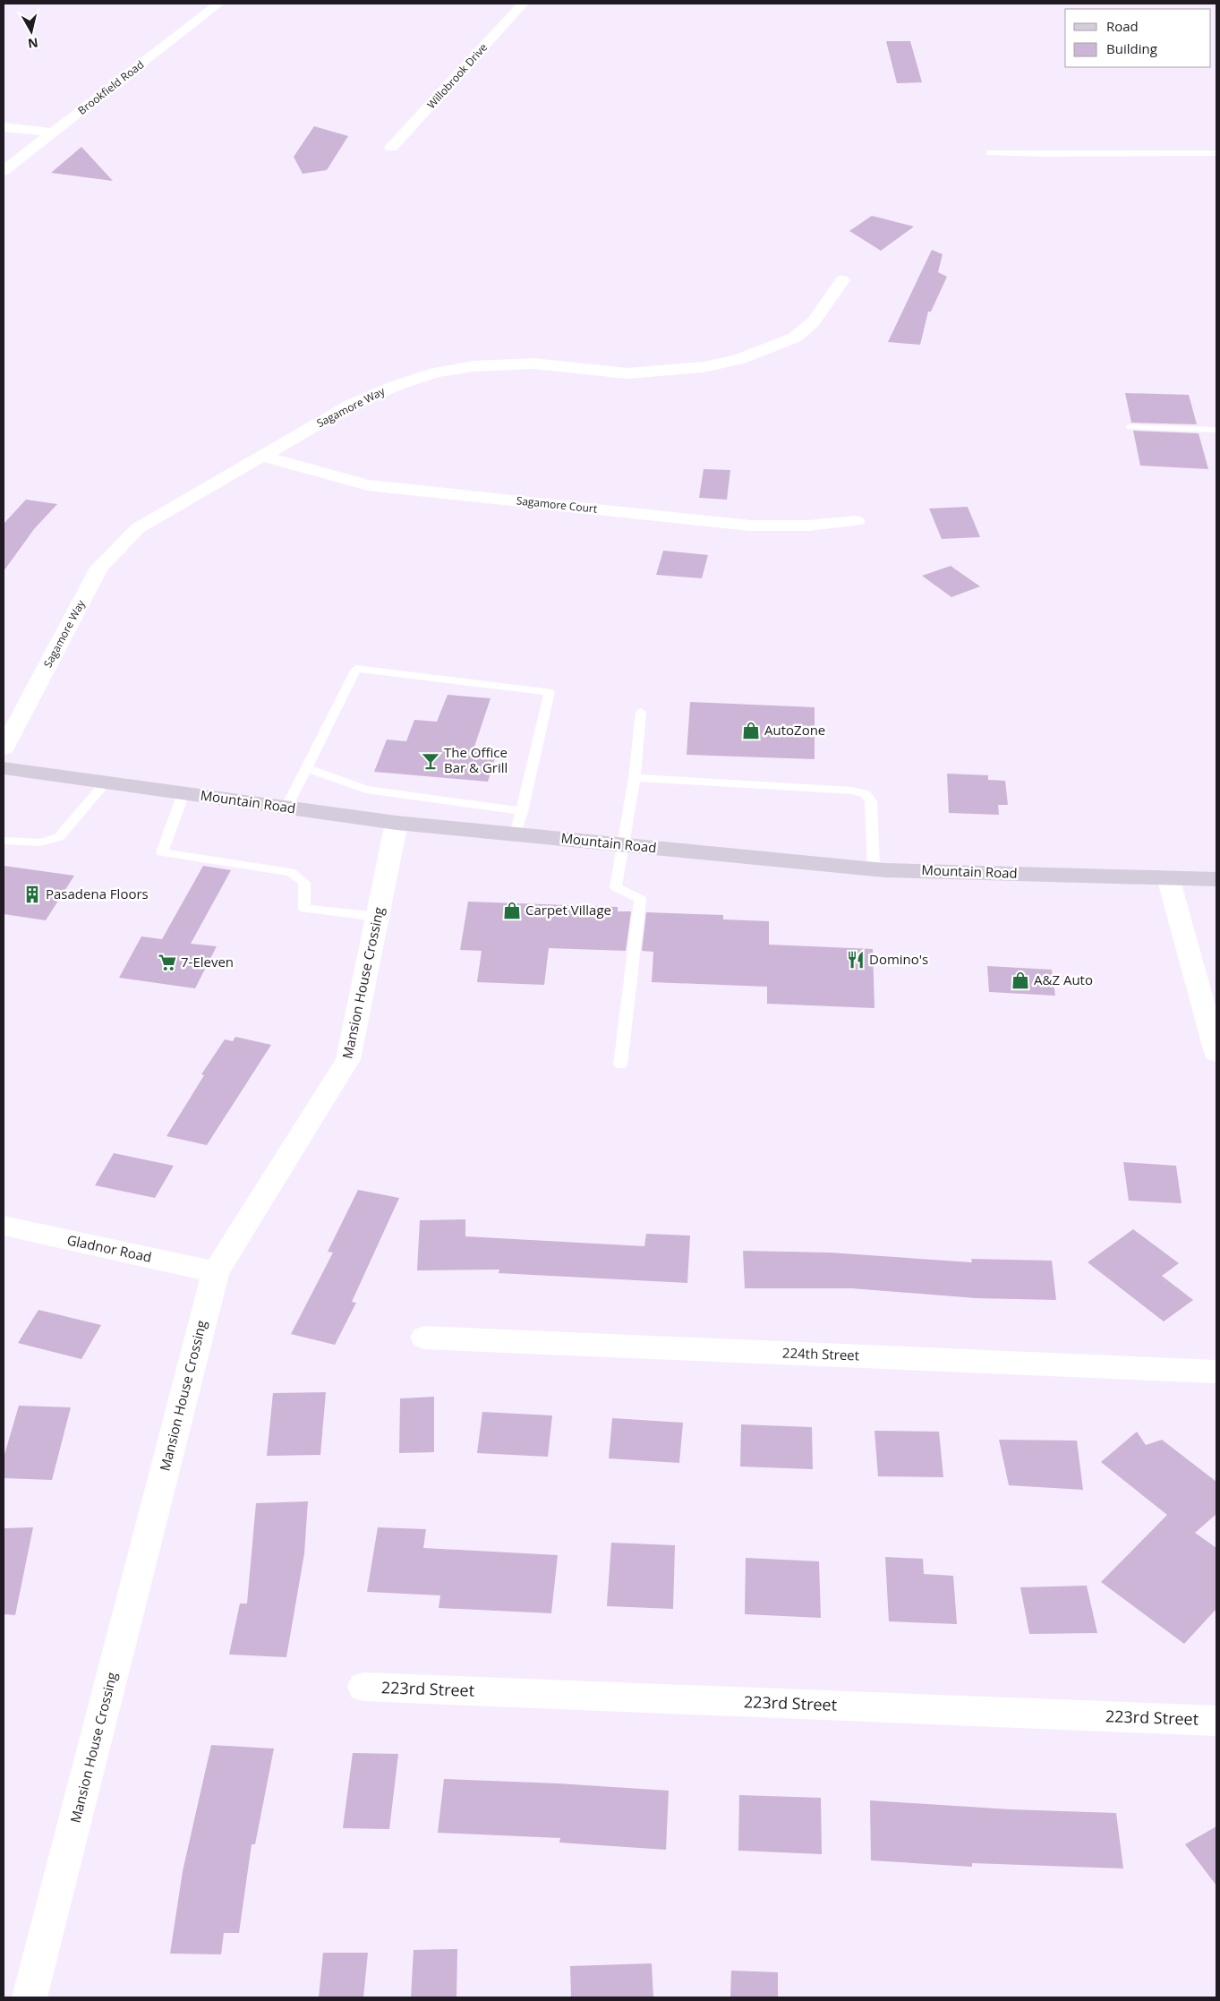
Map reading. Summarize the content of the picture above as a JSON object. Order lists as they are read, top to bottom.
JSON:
{
  "streets": {
    "main road": ["Mountain Road"],
    "street": [
      "Willobrook Drive",
      "Brookfield Road",
      "Sagamore Way",
      "Sagamore Court",
      "Mansion House Crossing",
      "Gladnor Road",
      "224th Street",
      "223rd Street"
    ]
  },
  "crossings": [
    ["Sagamore Way", "Sagamore Court"],
    ["Mountain Road", "Mansion House Crossing"],
    ["Mansion House Crossing", "Gladnor Road"]
  ],
  "places": {
    "shop": ["AutoZone", "Carpet Village", "A&Z Auto"],
    "bar": ["The Office Bar & Grill"],
    "building": ["Pasadena Floors"],
    "restaurant": ["Domino's"],
    "supermarket": ["7-Eleven"]
  },
  "legend": ["Road", "Building"],
  "north": "bottom"
}
